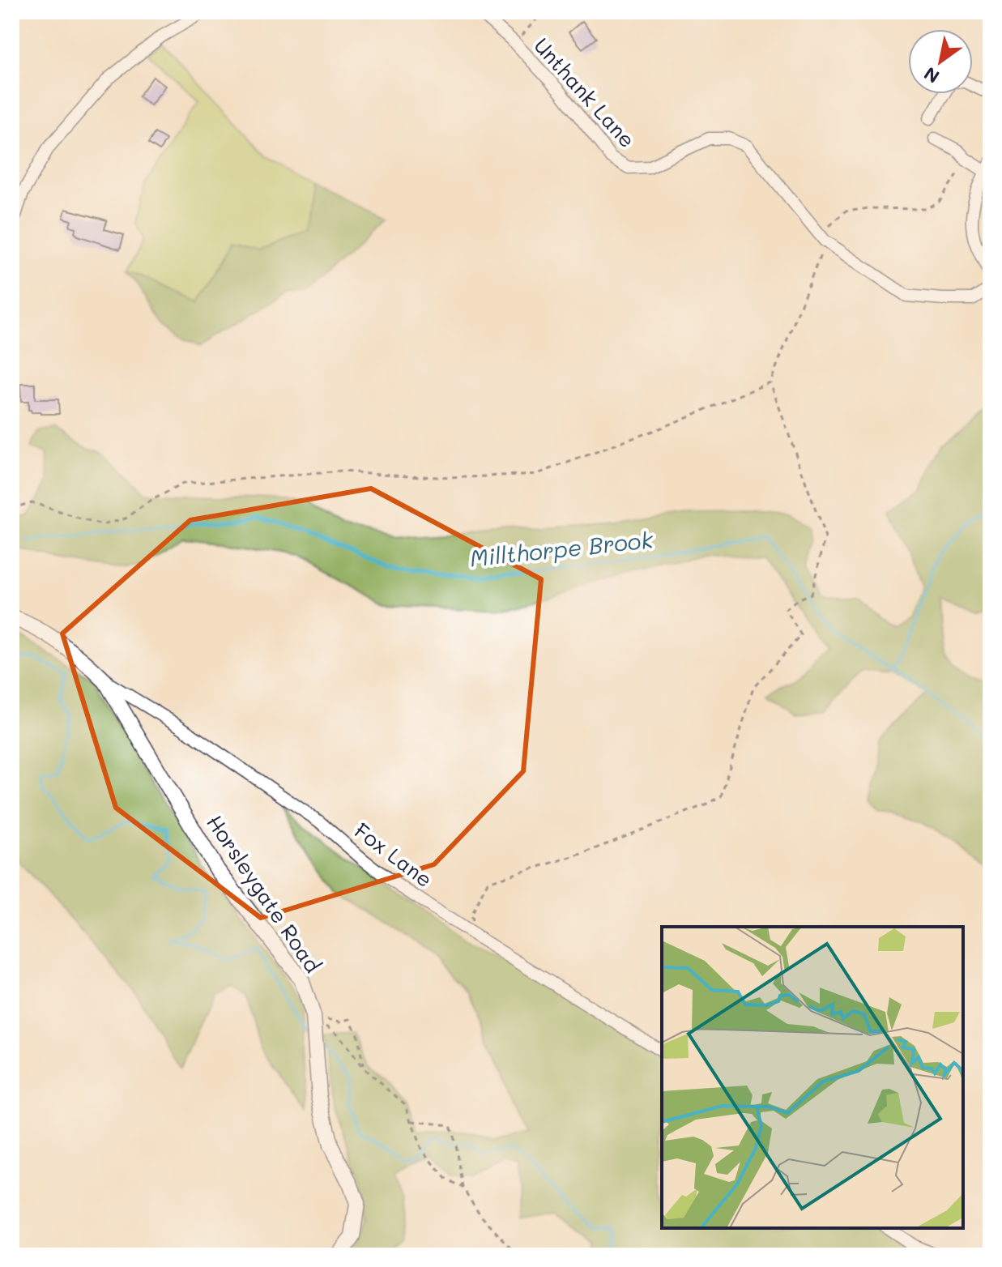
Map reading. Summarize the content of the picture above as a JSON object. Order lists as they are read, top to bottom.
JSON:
{
  "streets": {
    "main road": ["Horsleygate Road"],
    "street": ["Unthank Lane", "Fox Lane"]
  },
  "crossings": [
    ["Fox Lane", "Horsleygate Road"]
  ],
  "water": ["Millthorpe Brook"],
  "north": "bottom left"
}
